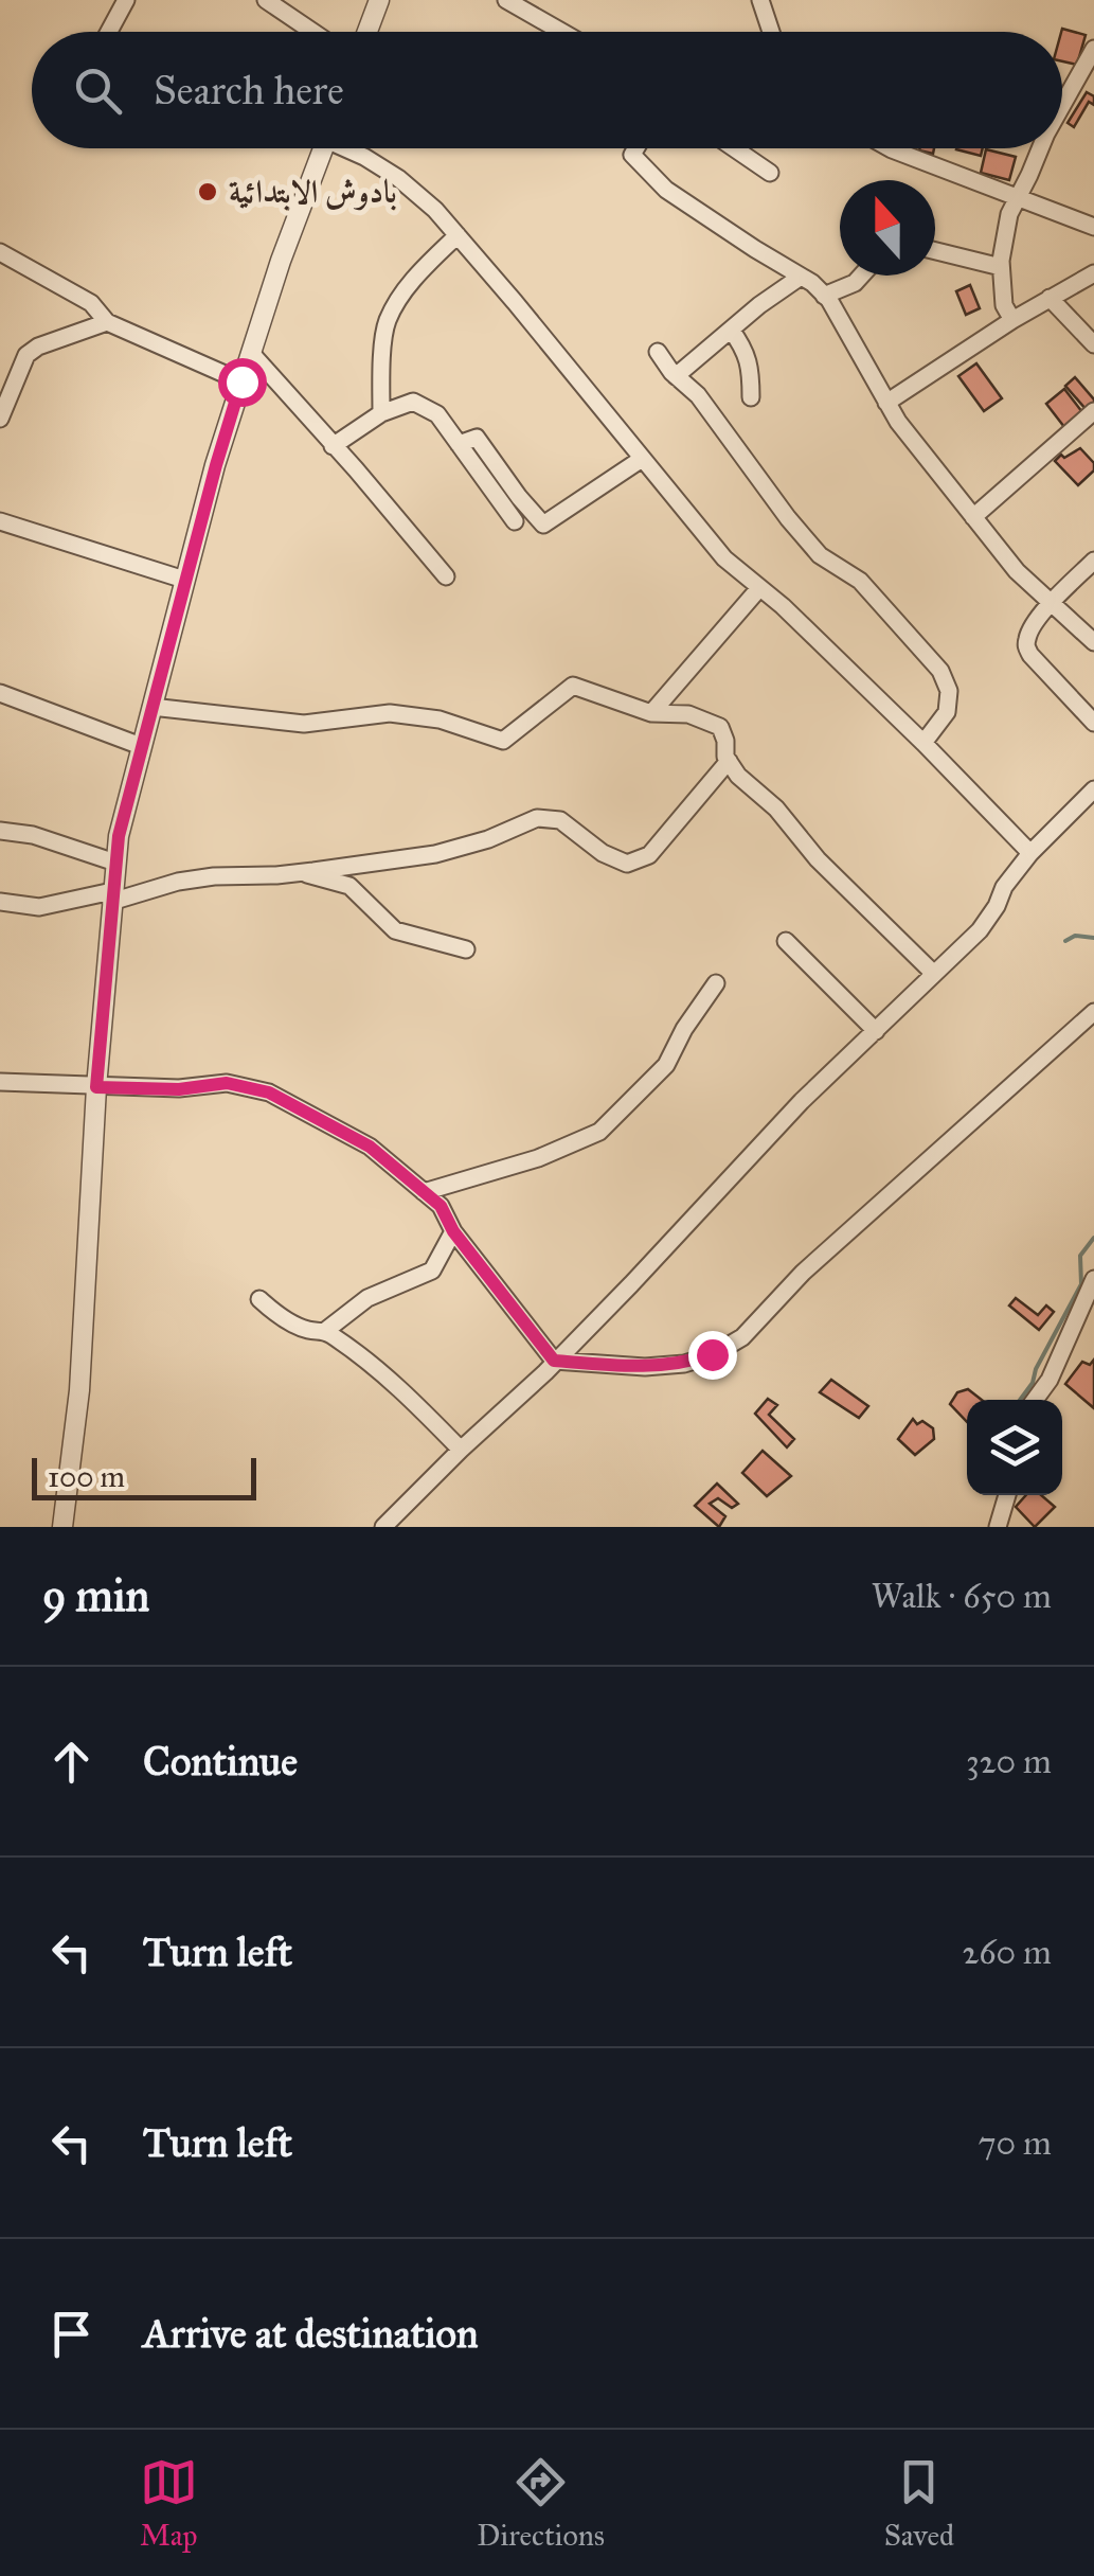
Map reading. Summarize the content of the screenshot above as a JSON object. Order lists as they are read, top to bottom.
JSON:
{
  "places": ["بادوش الابتدائية"],
  "scale_bar": "100 m",
  "north": "top",
  "page": {
    "search": "Search here",
    "scale": "100 m",
    "heading": ["9 min", "Walk · 650 m"],
    "list": [
      ["Continue", "320 m"],
      ["Turn left", "260 m"],
      ["Turn left", "70 m"],
      "Arrive at destination"
    ],
    "nav": ["Map", "Directions", "Saved"]
  }
}
